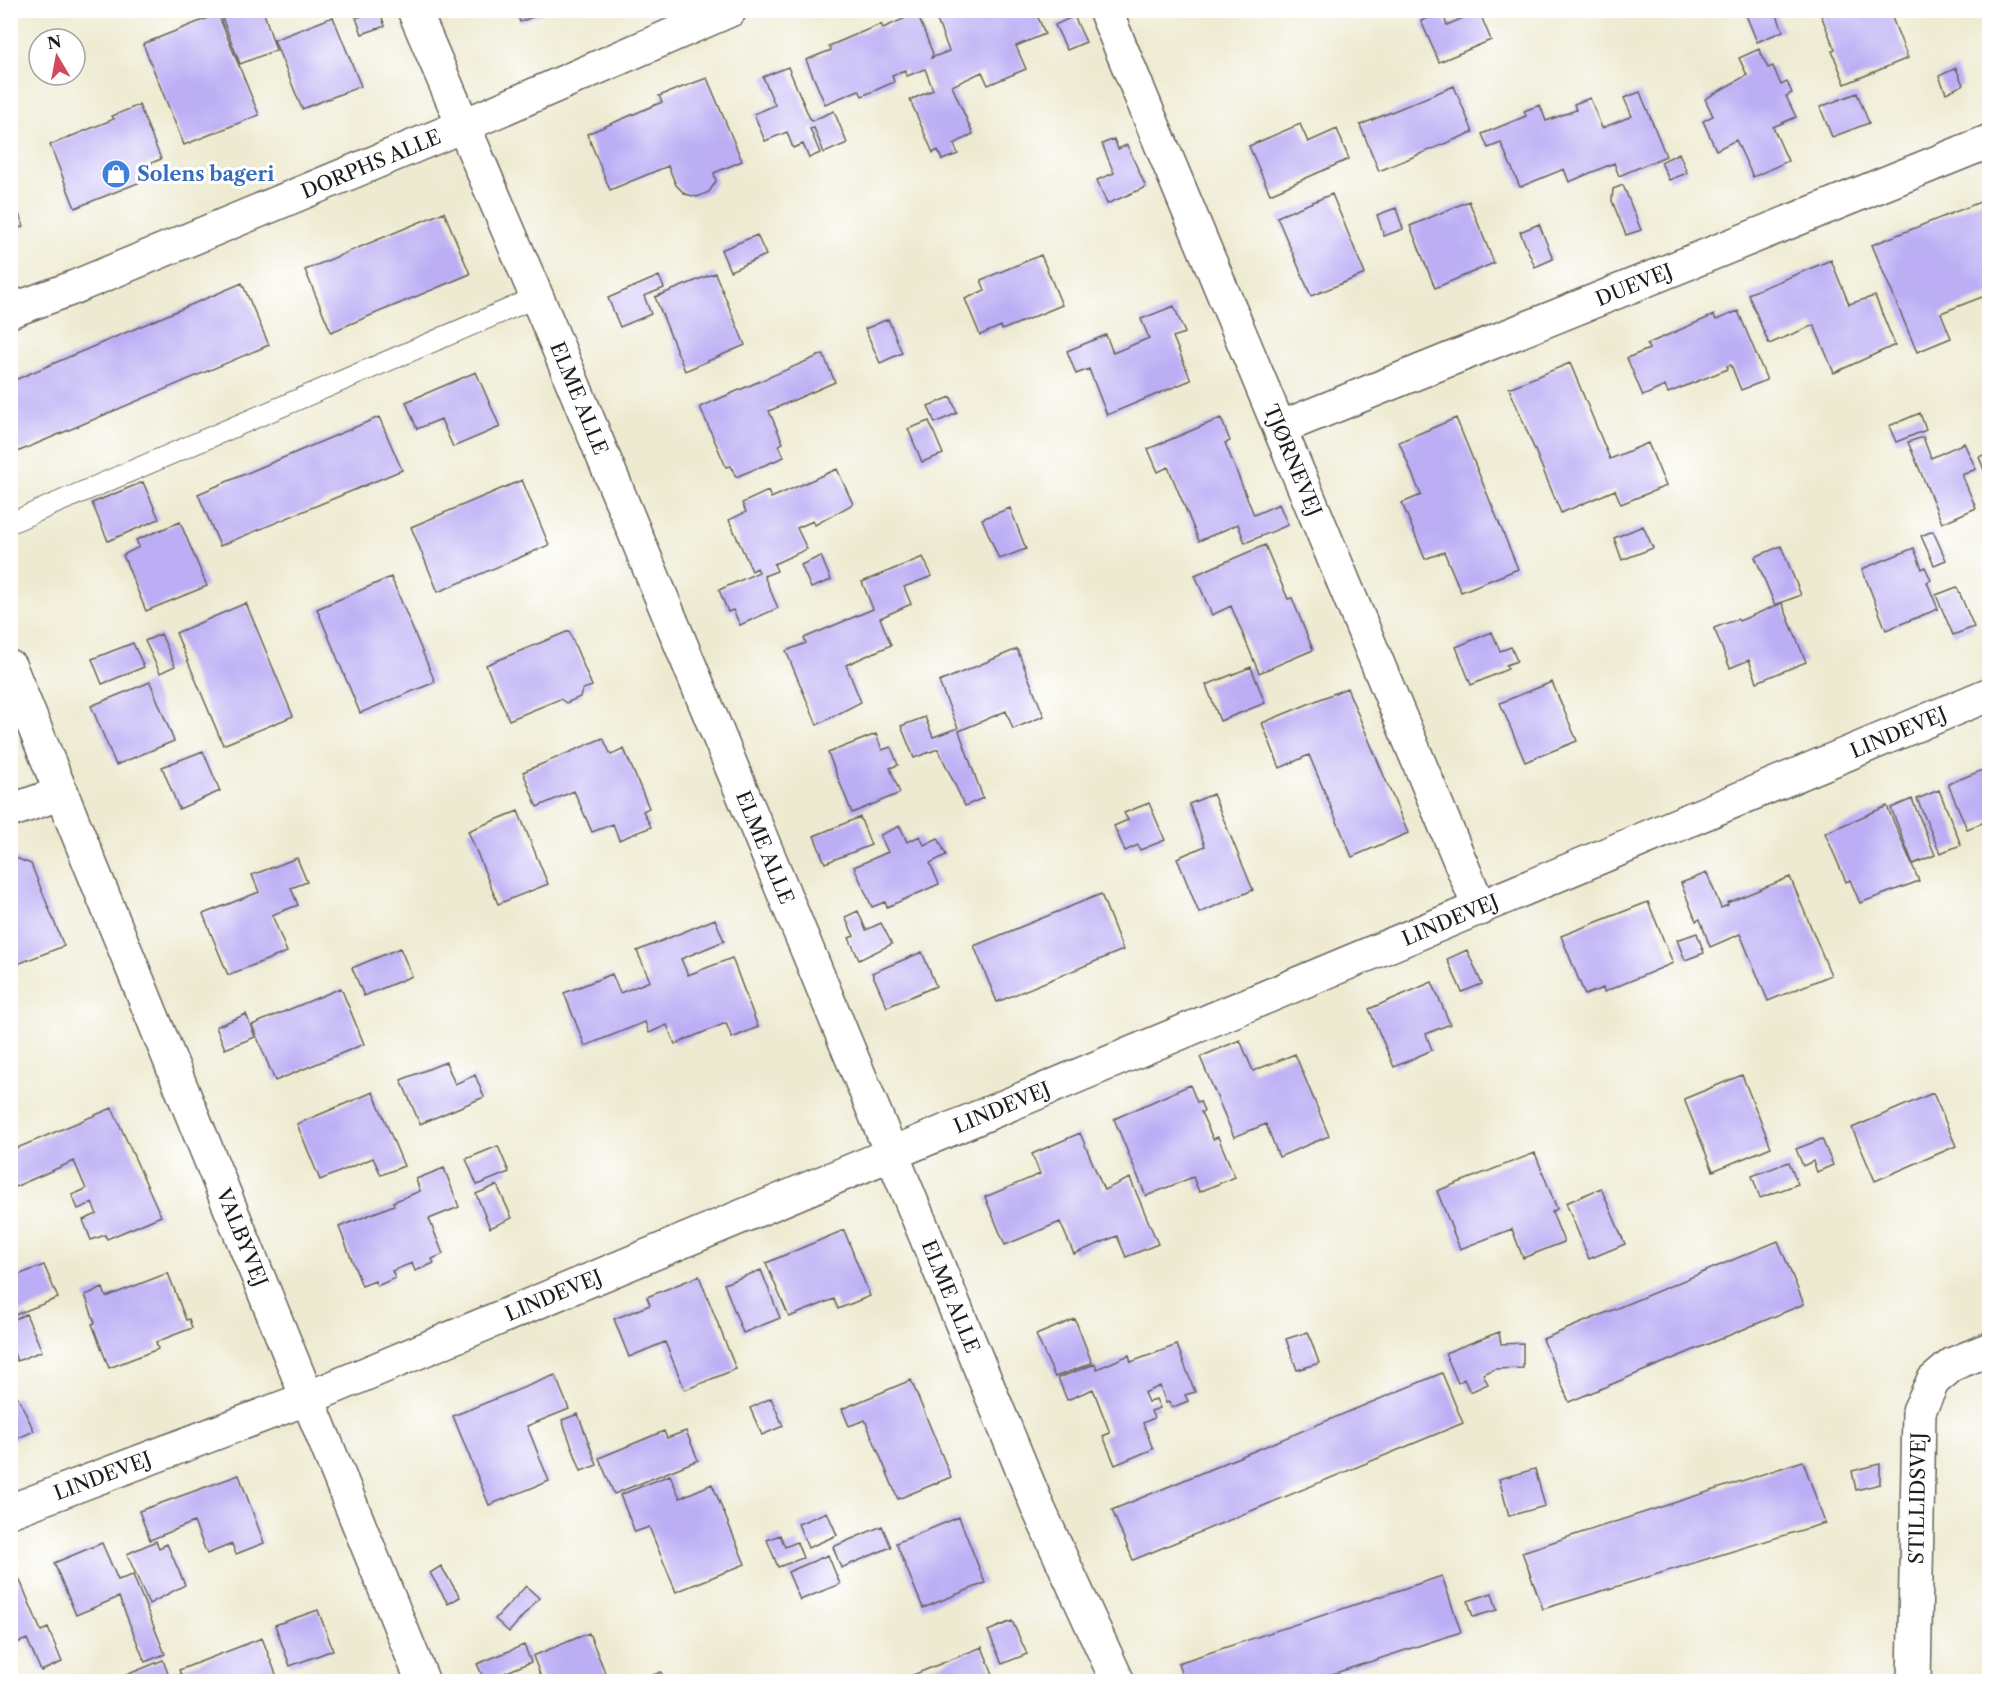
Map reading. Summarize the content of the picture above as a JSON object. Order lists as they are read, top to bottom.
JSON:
{
  "streets": {
    "street": [
      "DORPHS ALLE",
      "DUEVEJ",
      "ELME ALLE",
      "TJØRNEVEJ",
      "LINDEVEJ",
      "VALBYVEJ",
      "STILLIDSVEJ"
    ]
  },
  "crossings": [
    ["DORPHS ALLE", "ELME ALLE"],
    ["DUEVEJ", "TJØRNEVEJ"],
    ["ELME ALLE", "LINDEVEJ"],
    ["TJØRNEVEJ", "LINDEVEJ"],
    ["LINDEVEJ", "VALBYVEJ"]
  ],
  "places": {
    "shop": ["Solens bageri"]
  },
  "north": "top"
}
